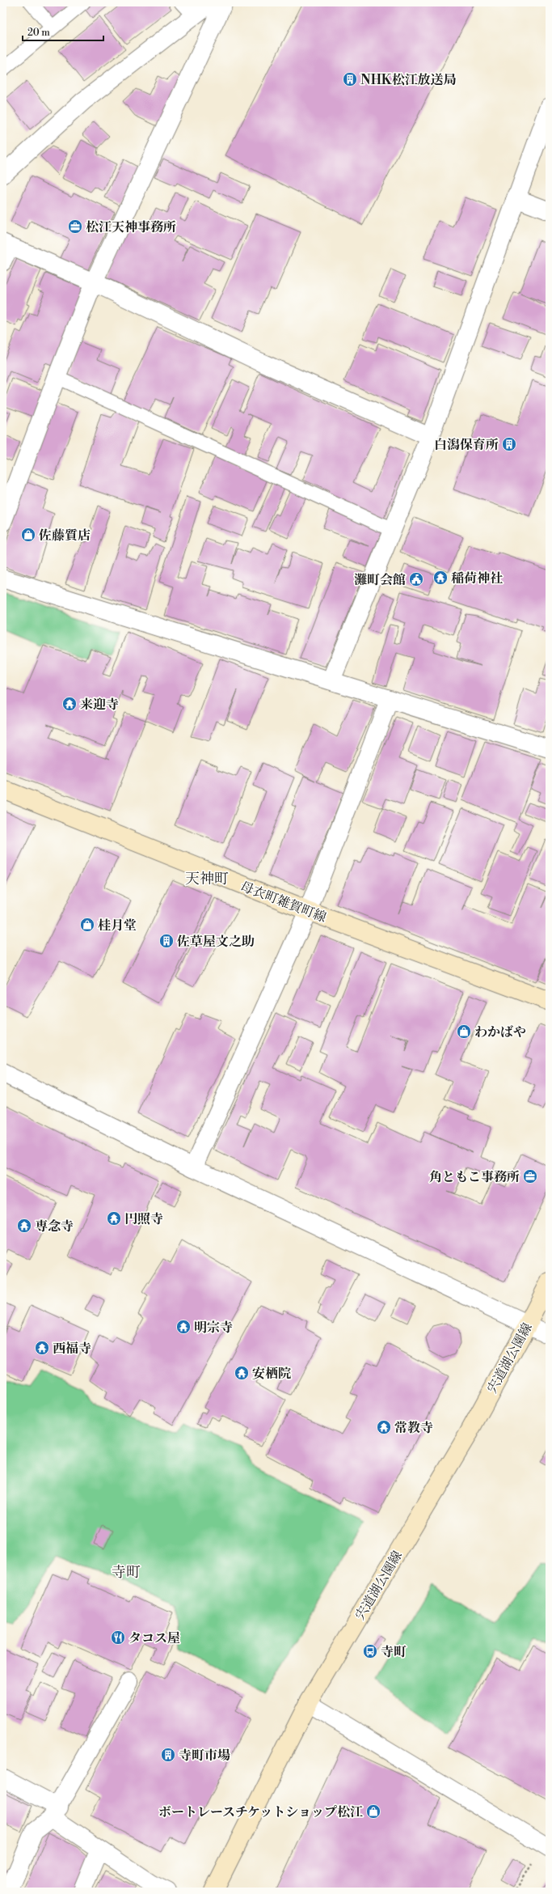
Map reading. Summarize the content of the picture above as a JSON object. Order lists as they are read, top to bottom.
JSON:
{
  "streets": {
    "main road": ["母衣町雑賀町線", "宍道湖公園線"]
  },
  "districts": ["天神町", "寺町"],
  "places": {
    "building": [
      "NHK松江放送局",
      "白潟保育所",
      "佐草屋文之助",
      "寺町市場"
    ],
    "office": ["松江天神事務所", "角ともこ事務所"],
    "shop": [
      "佐藤質店",
      "桂月堂",
      "わかばや",
      "ボートレースチケットショップ松江"
    ],
    "temple": [
      "稲荷神社",
      "来迎寺",
      "円照寺",
      "専念寺",
      "明宗寺",
      "西福寺",
      "安栖院",
      "常教寺"
    ],
    "public building": ["灘町会館"],
    "restaurant": ["タコス屋"],
    "bus stop": ["寺町"]
  },
  "scale_bar": "20 m"
}
